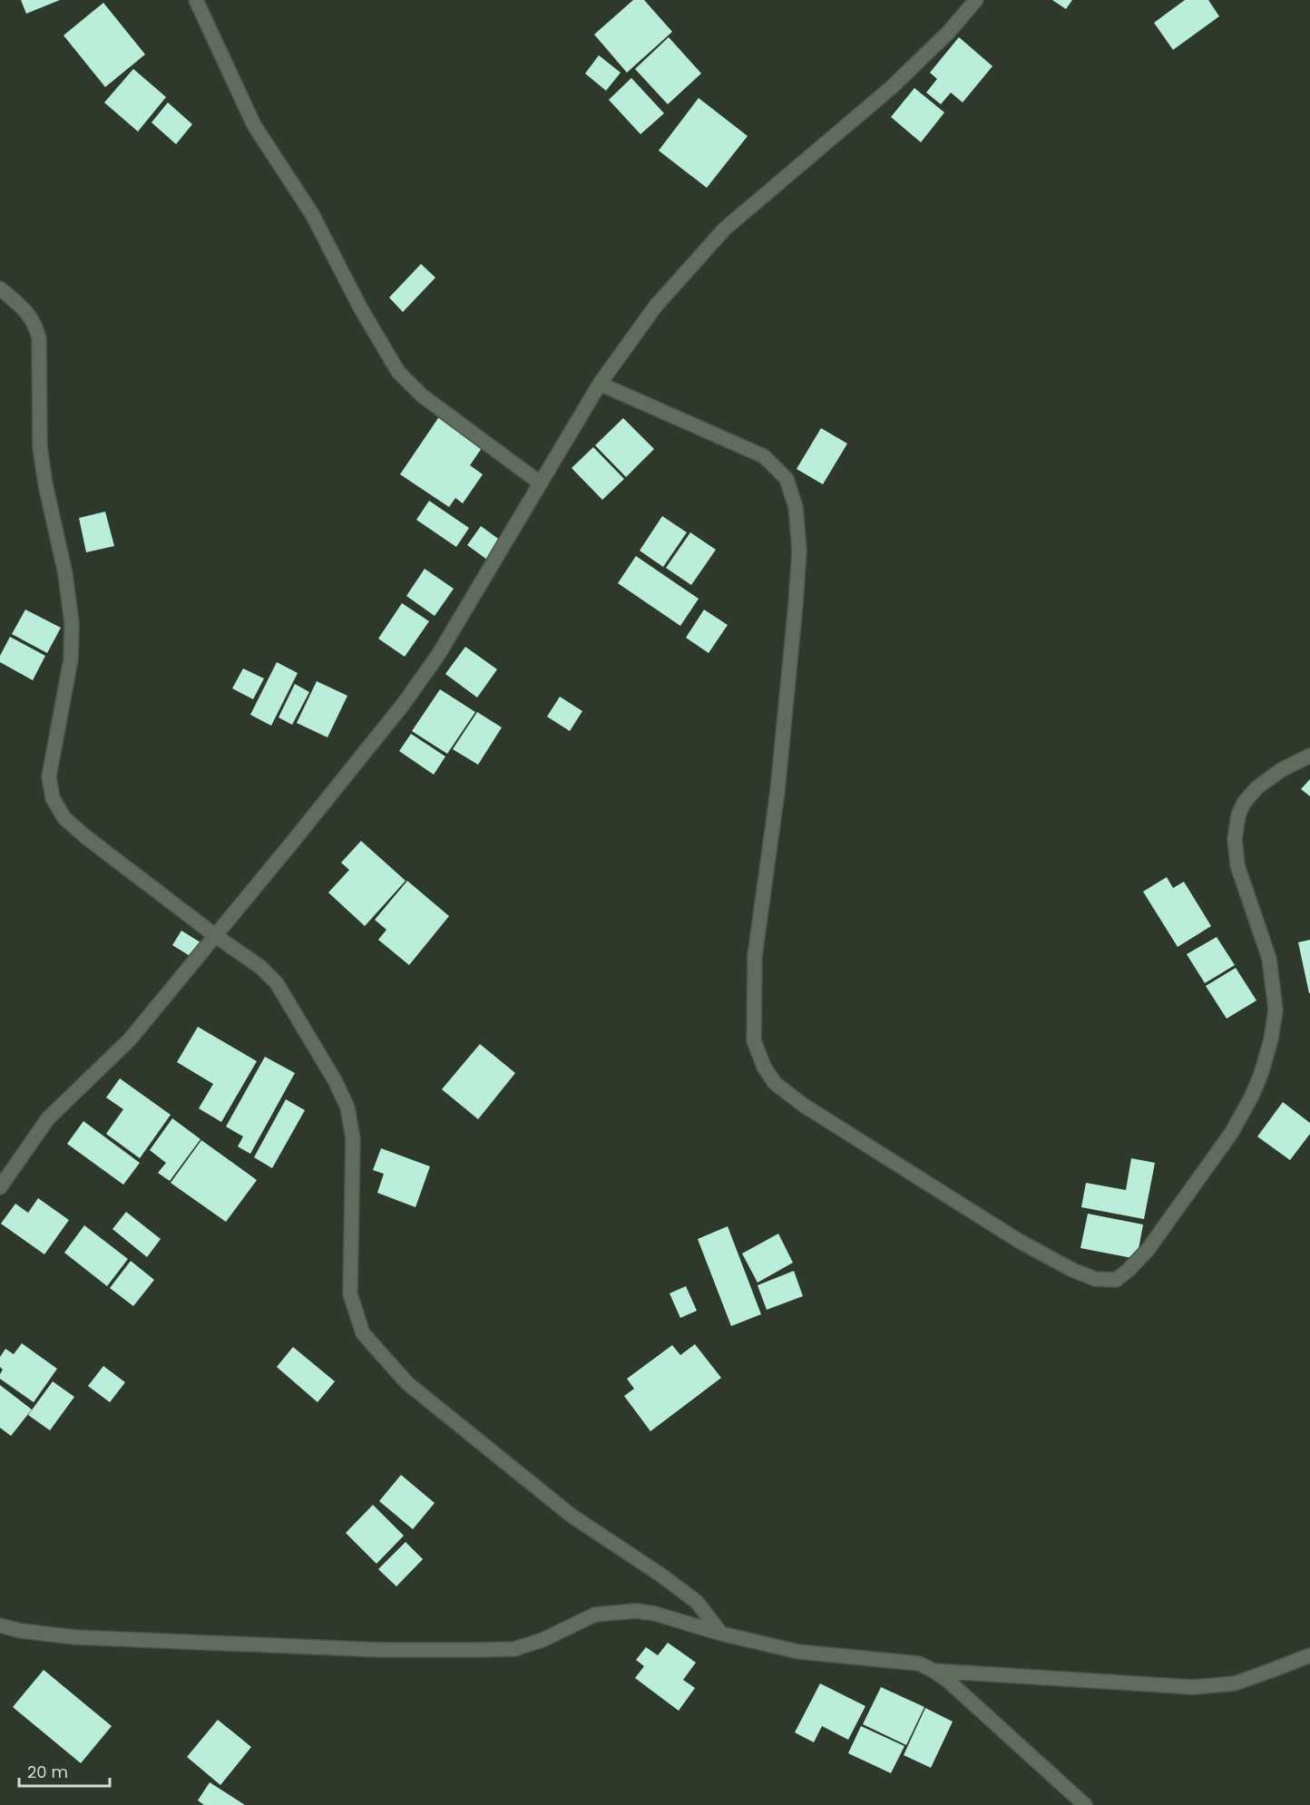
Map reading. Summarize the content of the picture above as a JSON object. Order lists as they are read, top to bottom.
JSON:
{
  "scale_bar": "20 m"
}
